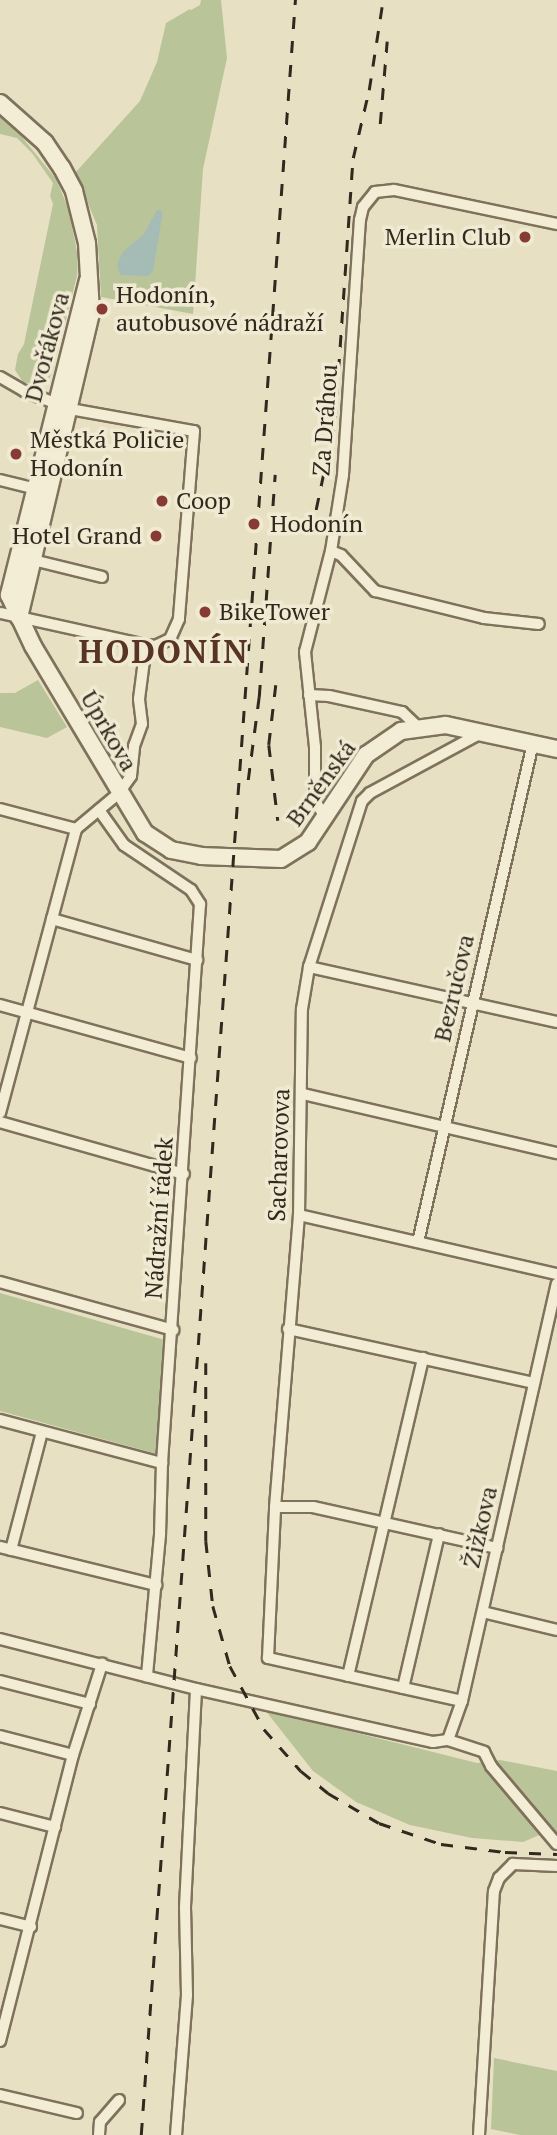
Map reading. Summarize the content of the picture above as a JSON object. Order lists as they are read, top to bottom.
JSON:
{
  "streets": {
    "main road": ["Dvořákova", "Úprkova", "Brněnská"],
    "street": [
      "Za Dráhou",
      "Bezručova",
      "Sacharovova",
      "Nádražní řádek",
      "Žižkova"
    ]
  },
  "crossings": [
    ["Dvořákova", "Úprkova"],
    ["Za Dráhou", "Brněnská"],
    ["Úprkova", "Brněnská"],
    ["Brněnská", "Bezručova"],
    ["Brněnská", "Sacharovova"]
  ],
  "districts": ["HODONÍN"],
  "places": [
    "Merlin Club",
    "Hodonín, autobusové nádraží",
    "Městká Policie Hodonín",
    "Coop",
    "Hodonín",
    "Hotel Grand",
    "BikeTower"
  ]
}
